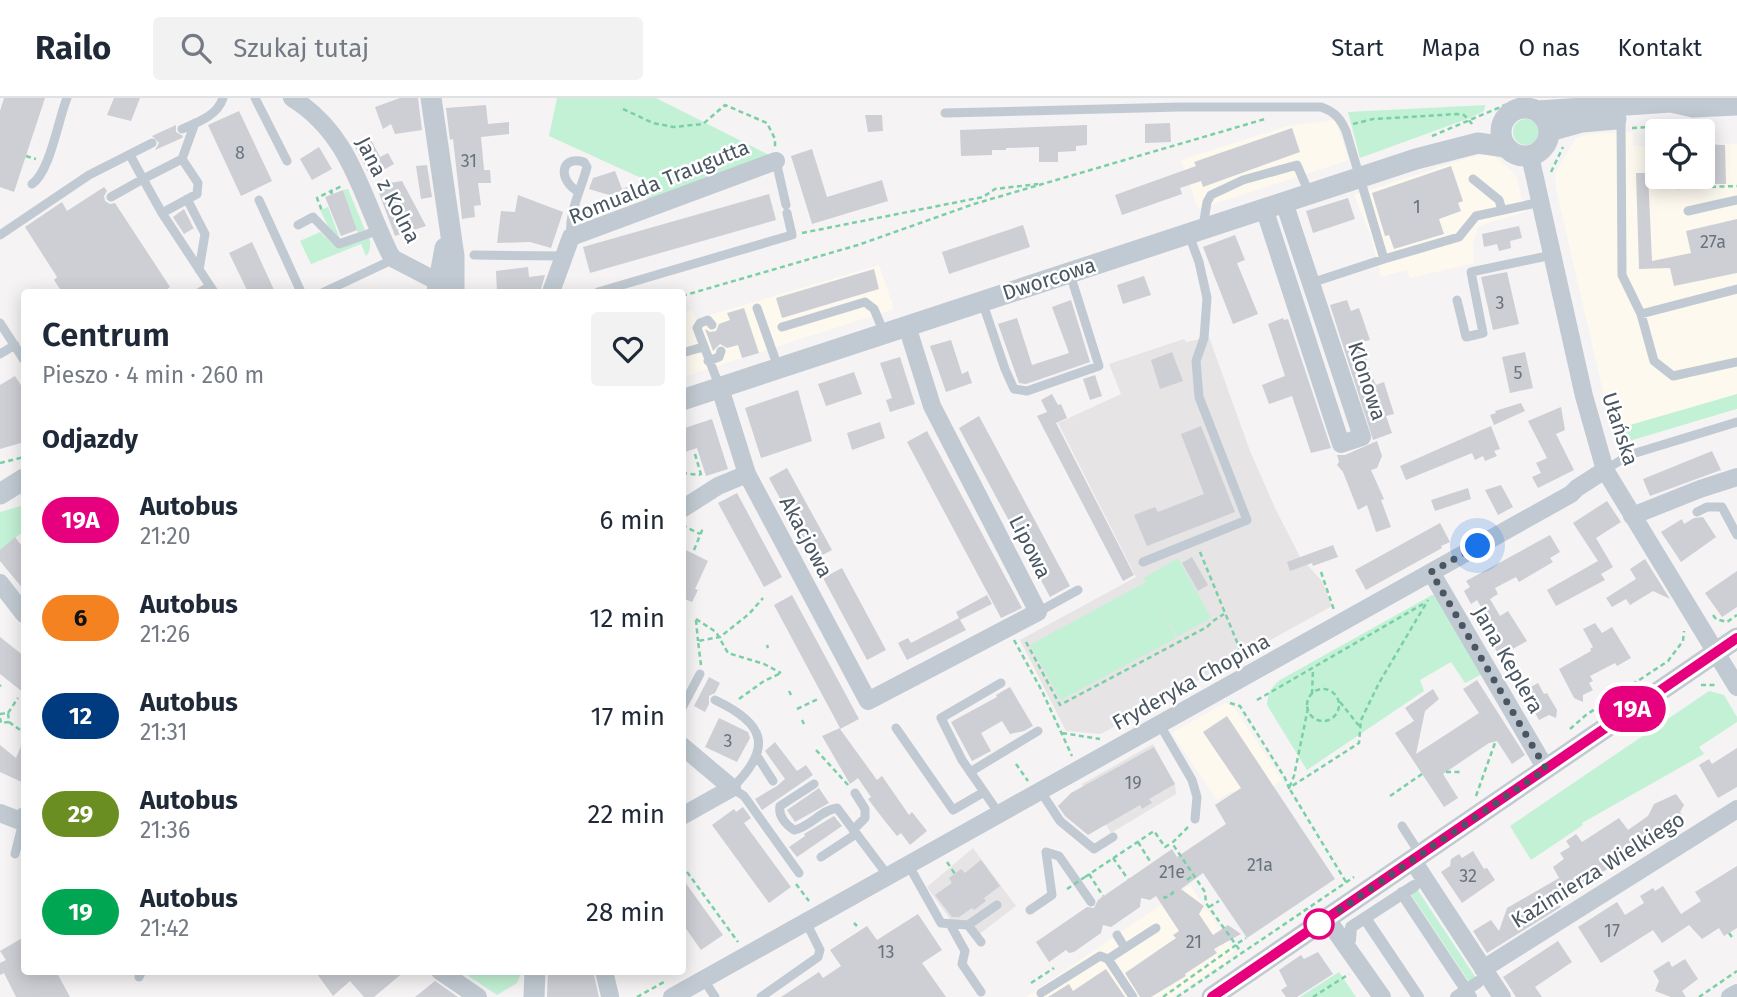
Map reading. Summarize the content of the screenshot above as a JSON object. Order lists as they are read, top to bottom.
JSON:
{
  "streets": {
    "street": [
      "Romualda Traugutta",
      "Jana z Kolna",
      "Dworcowa",
      "Klonowa",
      "Ułańska",
      "Akacjowa",
      "Lipowa",
      "Jana Keplera",
      "Fryderyka Chopina",
      "Kazimierza Wielkiego"
    ]
  },
  "crossings": [
    ["Dworcowa", "Klonowa"],
    ["Dworcowa", "Ułańska"],
    ["Dworcowa", "Akacjowa"],
    ["Dworcowa", "Lipowa"],
    ["Ułańska", "Fryderyka Chopina"],
    ["Akacjowa", "Lipowa"],
    ["Jana Keplera", "Fryderyka Chopina"]
  ],
  "lines": ["bus line 19A"],
  "house_numbers": [
    "8",
    "31",
    "1",
    "27a",
    "3",
    "5",
    "3",
    "19",
    "21a",
    "21e",
    "32",
    "17",
    "21",
    "13"
  ],
  "page": {
    "header": "Railo",
    "search": "Szukaj tutaj",
    "nav": [
      "Start",
      "Mapa",
      "O nas",
      "Kontakt"
    ],
    "on_map": "19A",
    "heading": [
      ["Centrum", "Pieszo · 4 min · 260 m"],
      "Odjazdy"
    ],
    "list": [
      {
        "mark": "19A",
        "name": "Autobus",
        "note": "21:20",
        "value": "6 min"
      },
      {
        "mark": "6",
        "name": "Autobus",
        "note": "21:26",
        "value": "12 min"
      },
      {
        "mark": "12",
        "name": "Autobus",
        "note": "21:31",
        "value": "17 min"
      },
      {
        "mark": "29",
        "name": "Autobus",
        "note": "21:36",
        "value": "22 min"
      },
      {
        "mark": "19",
        "name": "Autobus",
        "note": "21:42",
        "value": "28 min"
      }
    ]
  }
}
